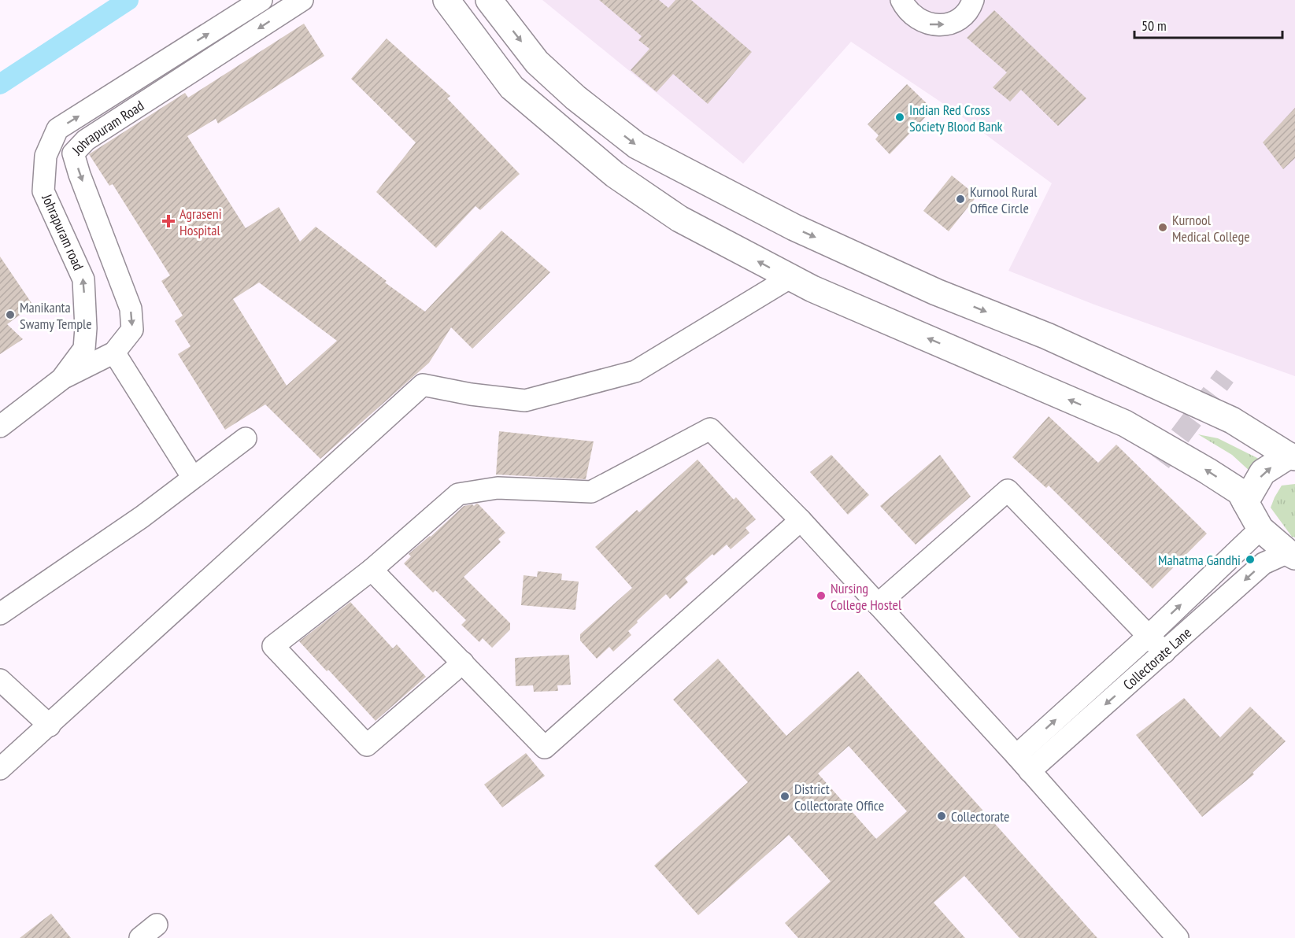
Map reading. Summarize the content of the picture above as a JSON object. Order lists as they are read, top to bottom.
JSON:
{
  "streets": {
    "street": ["Johrapuram Road", "Johrapuram road", "Collectorate Lane"]
  },
  "crossings": [
    ["Johrapuram Road", "Johrapuram road"]
  ],
  "one_way": ["Johrapuram Road", "Johrapuram road"],
  "places": {
    "other": [
      "Indian Red Cross Society Blood Bank",
      "Kurnool Rural Office Circle",
      "Kurnool Medical College",
      "Manikanta Swamy Temple",
      "Mahatma Gandhi",
      "Nursing College Hostel",
      "District Collectorate Office",
      "Collectorate"
    ],
    "health": ["Agraseni Hospital"]
  },
  "scale_bar": "50 m"
}
